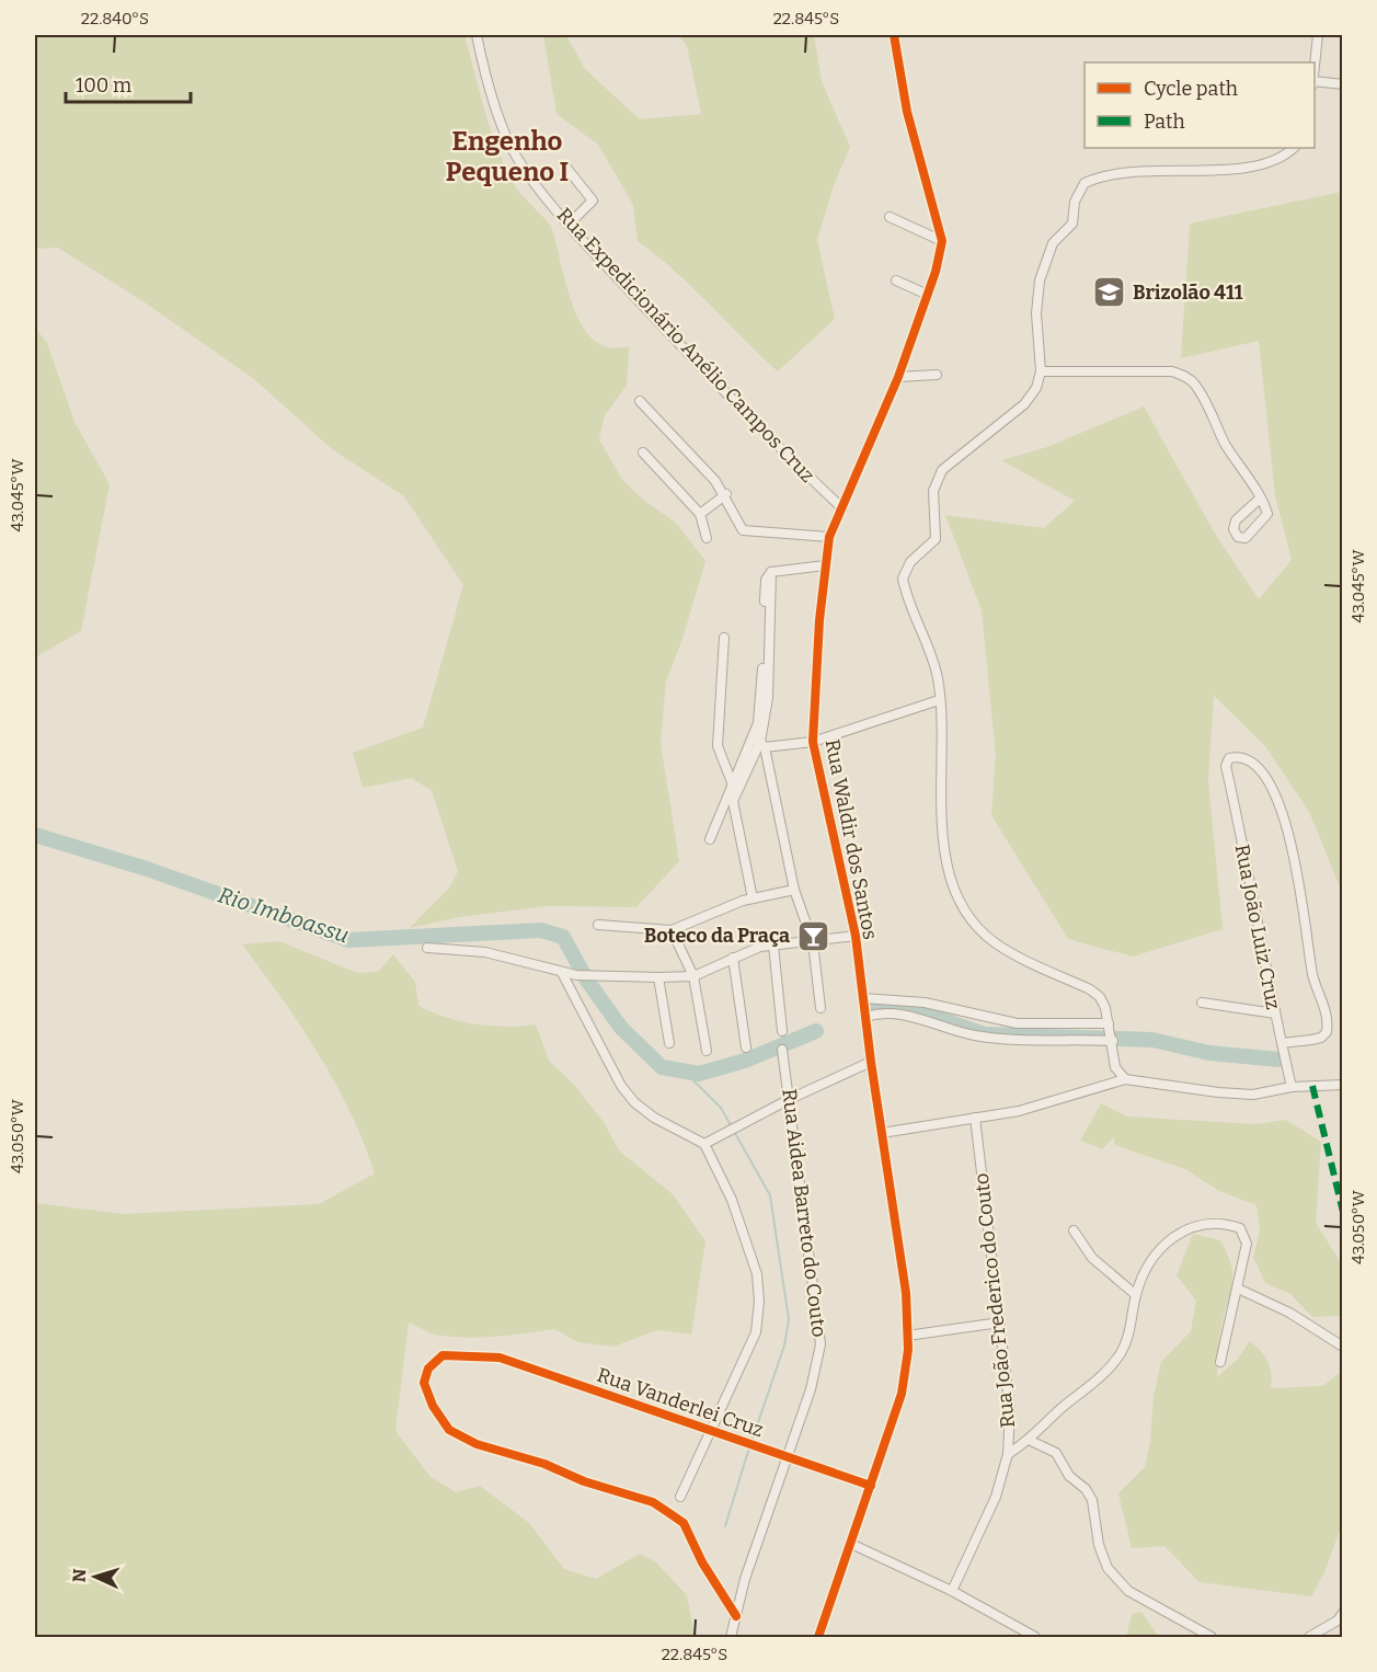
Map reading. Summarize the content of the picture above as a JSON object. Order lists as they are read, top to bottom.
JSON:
{
  "streets": {
    "street": [
      "Rua Expedicionário Anélio Campos Cruz",
      "Rua Waldir dos Santos",
      "Rua João Luiz Cruz",
      "Rua Aidea Barreto do Couto",
      "Rua João Frederico do Couto",
      "Rua Vanderlei Cruz"
    ]
  },
  "crossings": [
    ["Rua Expedicionário Anélio Campos Cruz", "Rua Waldir dos Santos"],
    ["Rua Waldir dos Santos", "Rua Vanderlei Cruz"],
    ["Rua Aidea Barreto do Couto", "Rua Vanderlei Cruz"]
  ],
  "districts": ["Engenho Pequeno I"],
  "water": ["Rio Imboassu"],
  "places": {
    "school or university": ["Brizolão 411"],
    "bar": ["Boteco da Praça"]
  },
  "legend": ["Cycle path", "Path"],
  "scale_bar": "100 m",
  "north": "left",
  "coordinates": [
    "22.840°S",
    "22.845°S",
    "43.045°W",
    "43.050°W"
  ]
}
